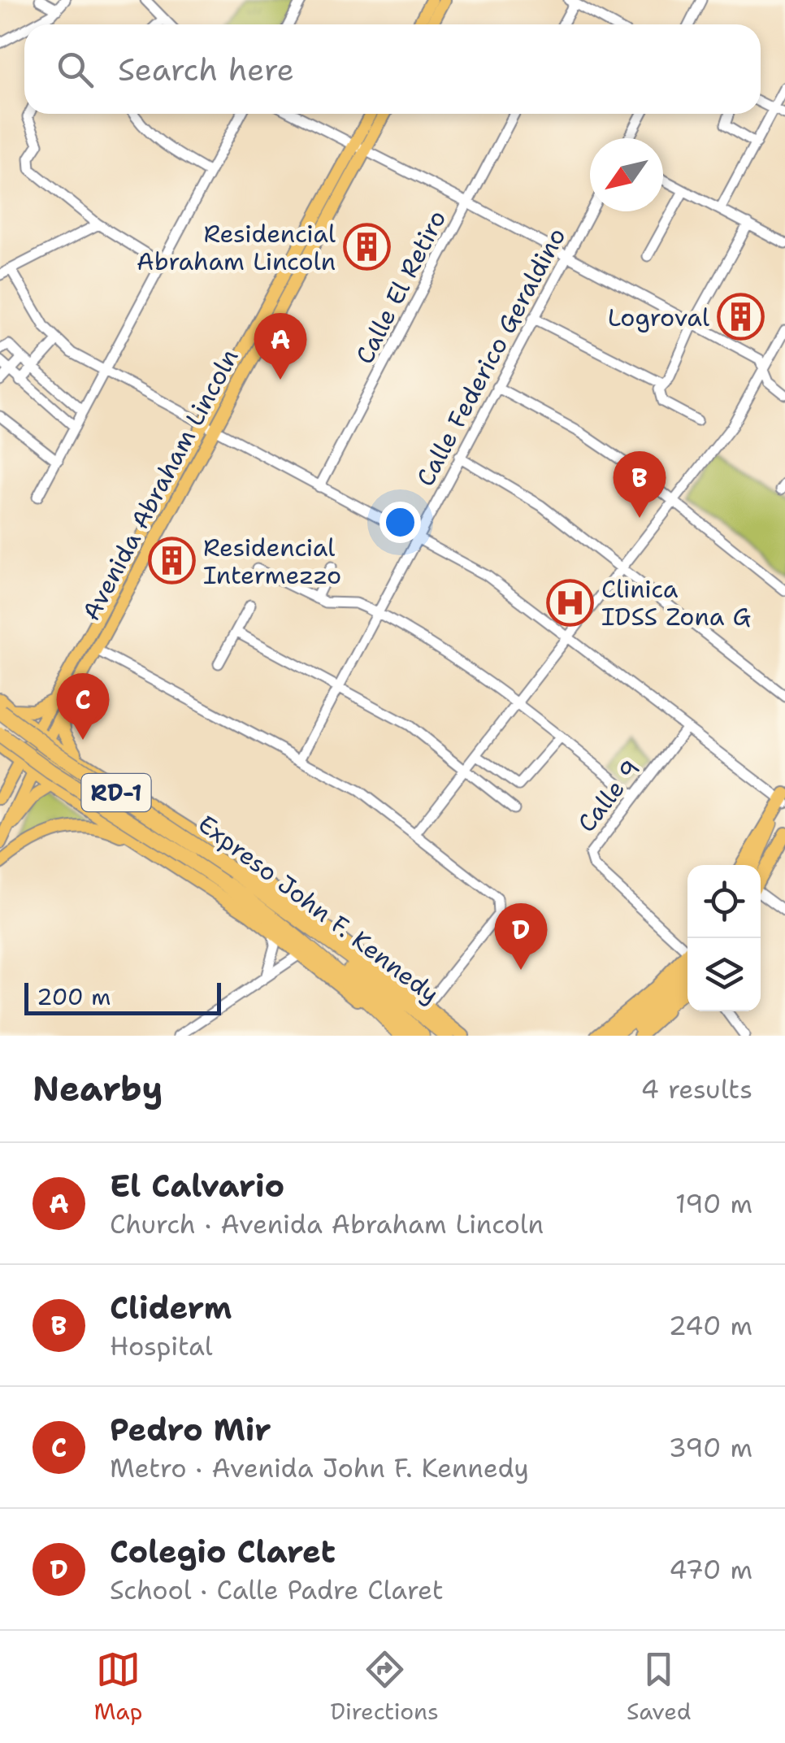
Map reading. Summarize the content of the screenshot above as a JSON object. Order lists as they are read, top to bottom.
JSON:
{
  "streets": {
    "highway": ["RD-1", "Expreso John F. Kennedy"],
    "main road": ["Avenida Abraham Lincoln"],
    "street": ["Calle El Retiro", "Calle Federico Geraldino", "Calle 9"]
  },
  "crossings": [
    ["Avenida Abraham Lincoln", "RD-1"],
    ["RD-1", "Expreso John F. Kennedy"]
  ],
  "places": {
    "building": ["Residencial Abraham Lincoln", "Logroval", "Residencial Intermezzo"],
    "hospital": ["Clinica IDSS Zona G"]
  },
  "scale_bar": "200 m",
  "north": "bottom left",
  "page": {
    "search": "Search here",
    "pins": [
      "A",
      "B",
      "C",
      "D"
    ],
    "scale": "200 m",
    "heading": ["Nearby", "4 results"],
    "list": [
      {
        "mark": "A",
        "name": "El Calvario",
        "note": "Church · Avenida Abraham Lincoln",
        "value": "190 m"
      },
      {
        "mark": "B",
        "name": "Cliderm",
        "note": "Hospital",
        "value": "240 m"
      },
      {
        "mark": "C",
        "name": "Pedro Mir",
        "note": "Metro · Avenida John F. Kennedy",
        "value": "390 m"
      },
      {
        "mark": "D",
        "name": "Colegio Claret",
        "note": "School · Calle Padre Claret",
        "value": "470 m"
      }
    ],
    "nav": ["Map", "Directions", "Saved"]
  }
}
